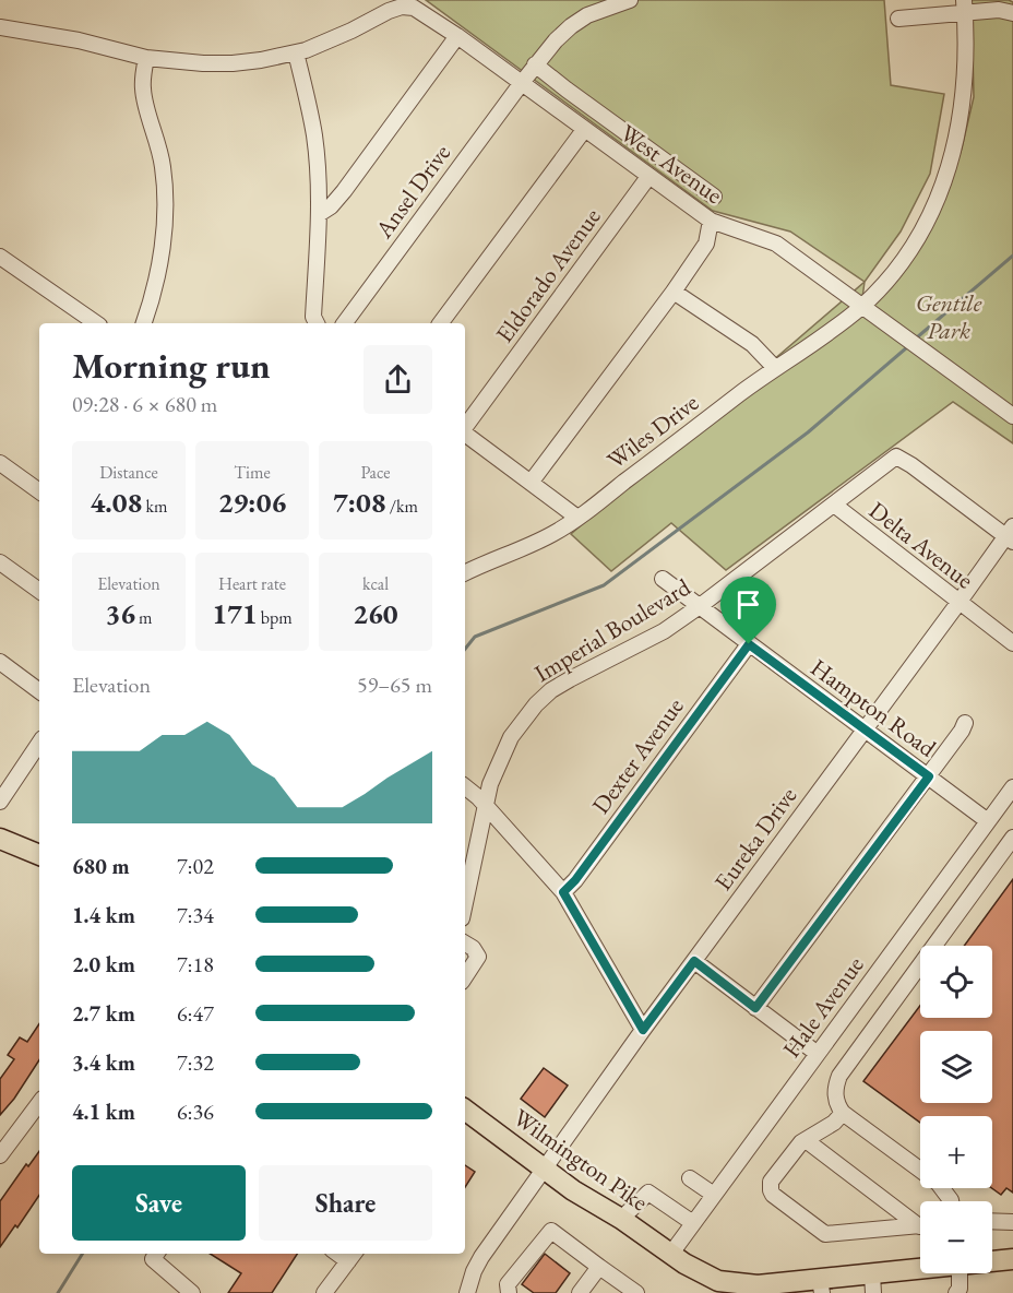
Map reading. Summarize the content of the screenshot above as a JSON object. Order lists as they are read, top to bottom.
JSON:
{
  "streets": {
    "main road": ["Wilmington Pike"],
    "street": [
      "West Avenue",
      "Ansel Drive",
      "Eldorado Avenue",
      "Wiles Drive",
      "Delta Avenue",
      "Imperial Boulevard",
      "Hampton Road",
      "Dexter Avenue",
      "Eureka Drive",
      "Hale Avenue"
    ]
  },
  "crossings": [
    ["West Avenue", "Ansel Drive"],
    ["West Avenue", "Eldorado Avenue"],
    ["West Avenue", "Wiles Drive"],
    ["Delta Avenue", "Imperial Boulevard"],
    ["Delta Avenue", "Eureka Drive"],
    ["Imperial Boulevard", "Hampton Road"],
    ["Imperial Boulevard", "Eureka Drive"],
    ["Hampton Road", "Dexter Avenue"],
    ["Hampton Road", "Eureka Drive"],
    ["Hampton Road", "Hale Avenue"],
    ["Eureka Drive", "Wilmington Pike"],
    ["Hale Avenue", "Wilmington Pike"]
  ],
  "parks": ["Gentile Park"],
  "page": {
    "heading": ["Morning run", "09:28 · 6 × 680 m"],
    "stats": [
      ["Distance", "4.08 km"],
      ["Time", "29:06"],
      ["Pace", "7:08 /km"],
      ["Elevation", "36 m"],
      ["Heart rate", "171 bpm"],
      ["kcal", "260"]
    ],
    "chart": ["Elevation", "59–65 m"],
    "list": [
      {
        "name": "680 m",
        "note": "7:02"
      },
      {
        "name": "1.4 km",
        "note": "7:34"
      },
      {
        "name": "2.0 km",
        "note": "7:18"
      },
      {
        "name": "2.7 km",
        "note": "6:47"
      },
      {
        "name": "3.4 km",
        "note": "7:32"
      },
      {
        "name": "4.1 km",
        "note": "6:36"
      }
    ],
    "map_buttons": ["+", "−"],
    "buttons": ["Save", "Share"]
  }
}
